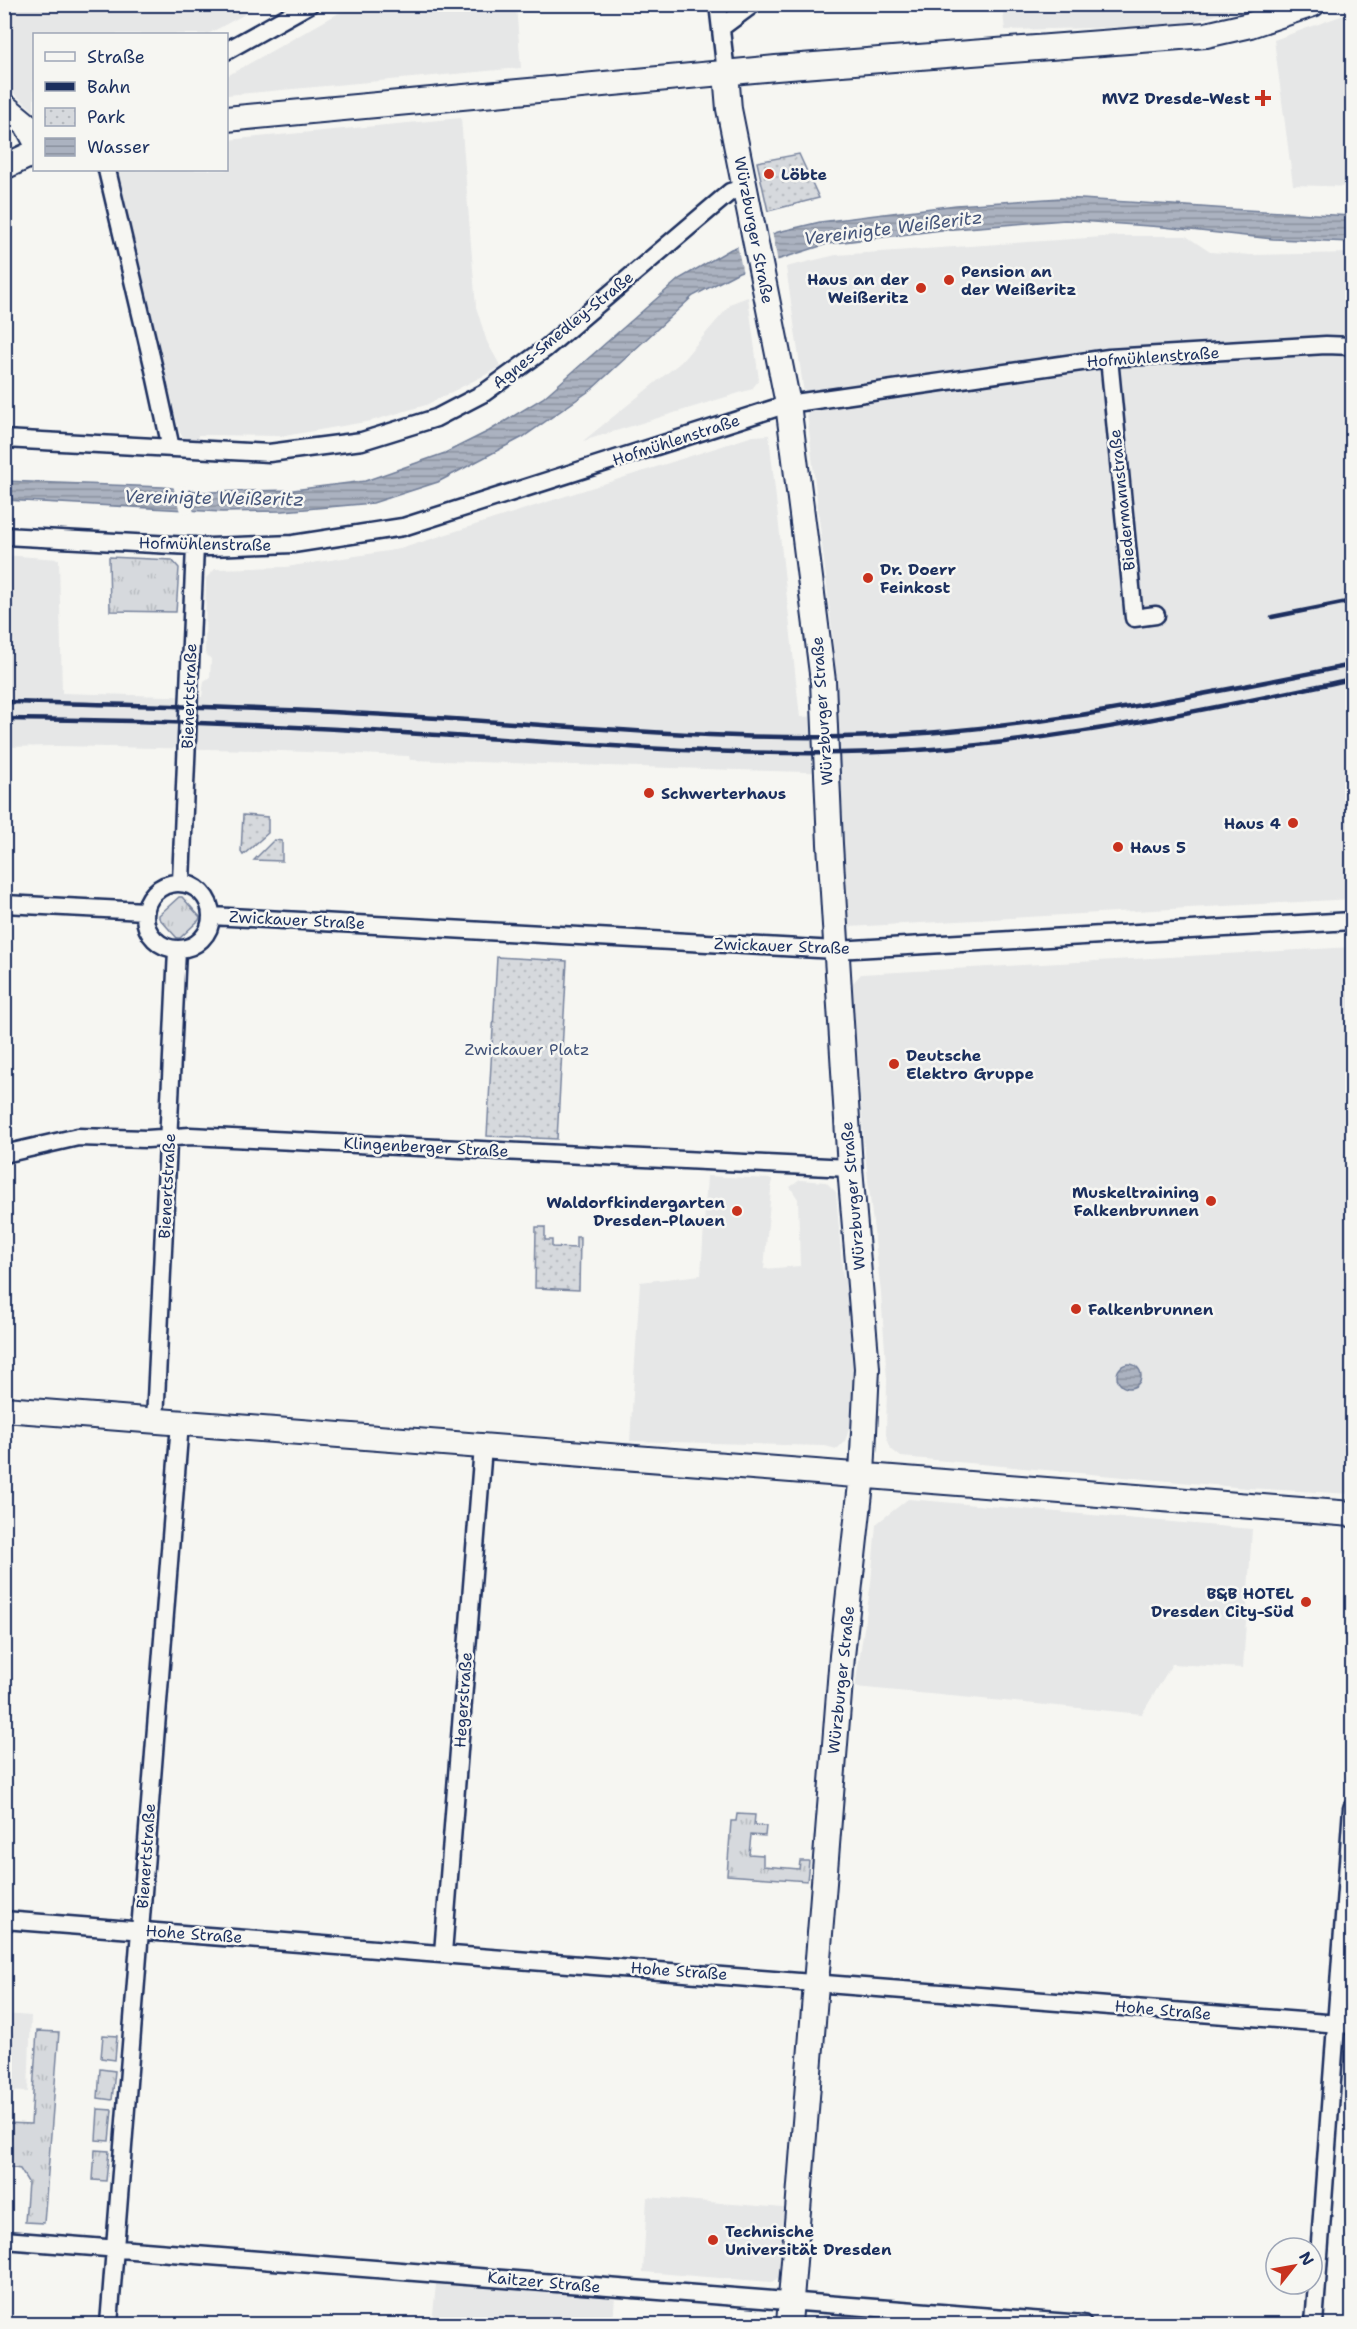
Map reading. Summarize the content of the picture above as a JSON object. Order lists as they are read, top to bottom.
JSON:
{
  "streets": {
    "street": [
      "Würzburger Straße",
      "Agnes-Smedley-Straße",
      "Hofmühlenstraße",
      "Biedermannstraße",
      "Bienertstraße",
      "Zwickauer Straße",
      "Klingenberger Straße",
      "Hegerstraße",
      "Hohe Straße",
      "Kaitzer Straße"
    ]
  },
  "crossings": [
    ["Würzburger Straße", "Agnes-Smedley-Straße"],
    ["Würzburger Straße", "Hofmühlenstraße"],
    ["Würzburger Straße", "Zwickauer Straße"],
    ["Würzburger Straße", "Klingenberger Straße"],
    ["Würzburger Straße", "Hohe Straße"],
    ["Würzburger Straße", "Kaitzer Straße"],
    ["Hofmühlenstraße", "Biedermannstraße"],
    ["Hofmühlenstraße", "Bienertstraße"],
    ["Bienertstraße", "Zwickauer Straße"],
    ["Bienertstraße", "Klingenberger Straße"],
    ["Bienertstraße", "Hohe Straße"],
    ["Bienertstraße", "Kaitzer Straße"],
    ["Hegerstraße", "Hohe Straße"]
  ],
  "water": ["Vereinigte Weißeritz"],
  "parks": ["Zwickauer Platz"],
  "places": {
    "health": ["MVZ Dresde-West"],
    "other": [
      "Löbte",
      "Pension an der Weißeritz",
      "Haus an der Weißeritz",
      "Dr. Doerr Feinkost",
      "Schwerterhaus",
      "Haus 4",
      "Haus 5",
      "Deutsche Elektro Gruppe",
      "Muskeltraining Falkenbrunnen",
      "Waldorfkindergarten Dresden-Plauen",
      "Falkenbrunnen",
      "B&B HOTEL Dresden City-Süd",
      "Technische Universität Dresden"
    ]
  },
  "legend": [
    "Straße",
    "Bahn",
    "Park",
    "Wasser"
  ],
  "north": "top right"
}
